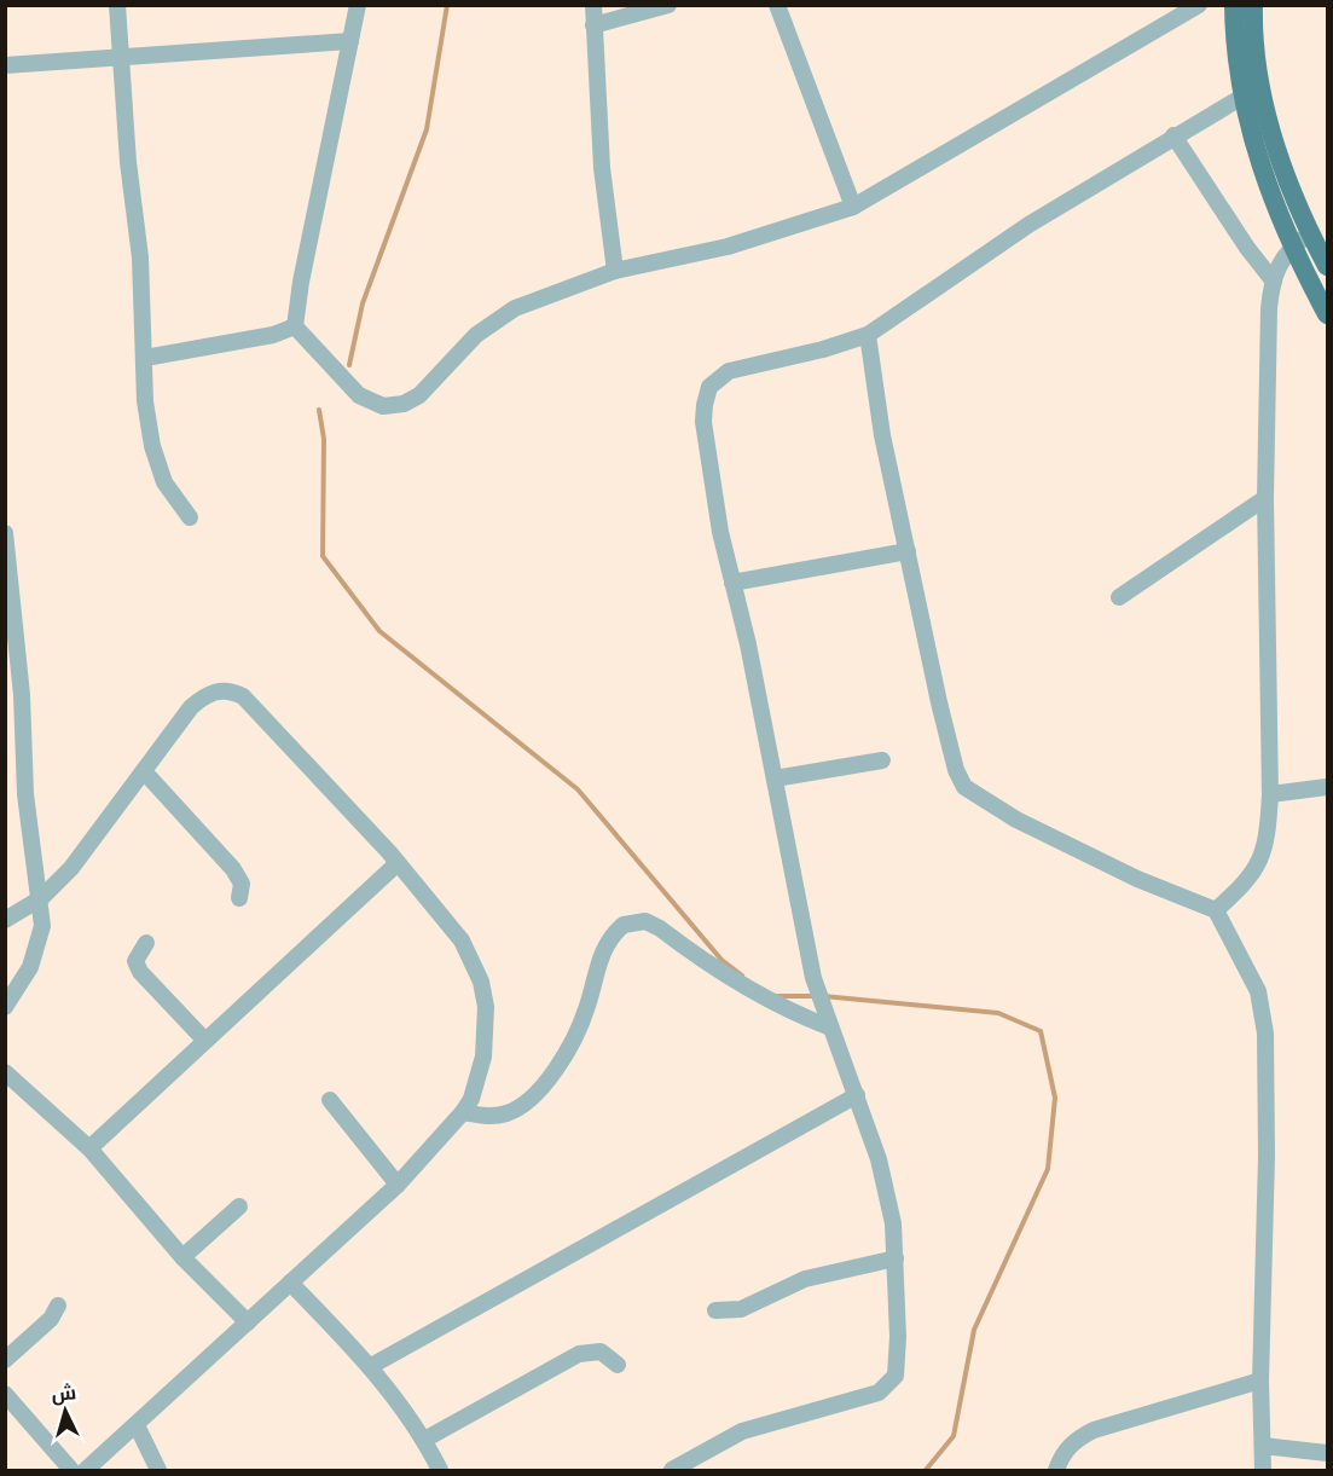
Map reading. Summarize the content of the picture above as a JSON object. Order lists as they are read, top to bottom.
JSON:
{
  "north": "top"
}
